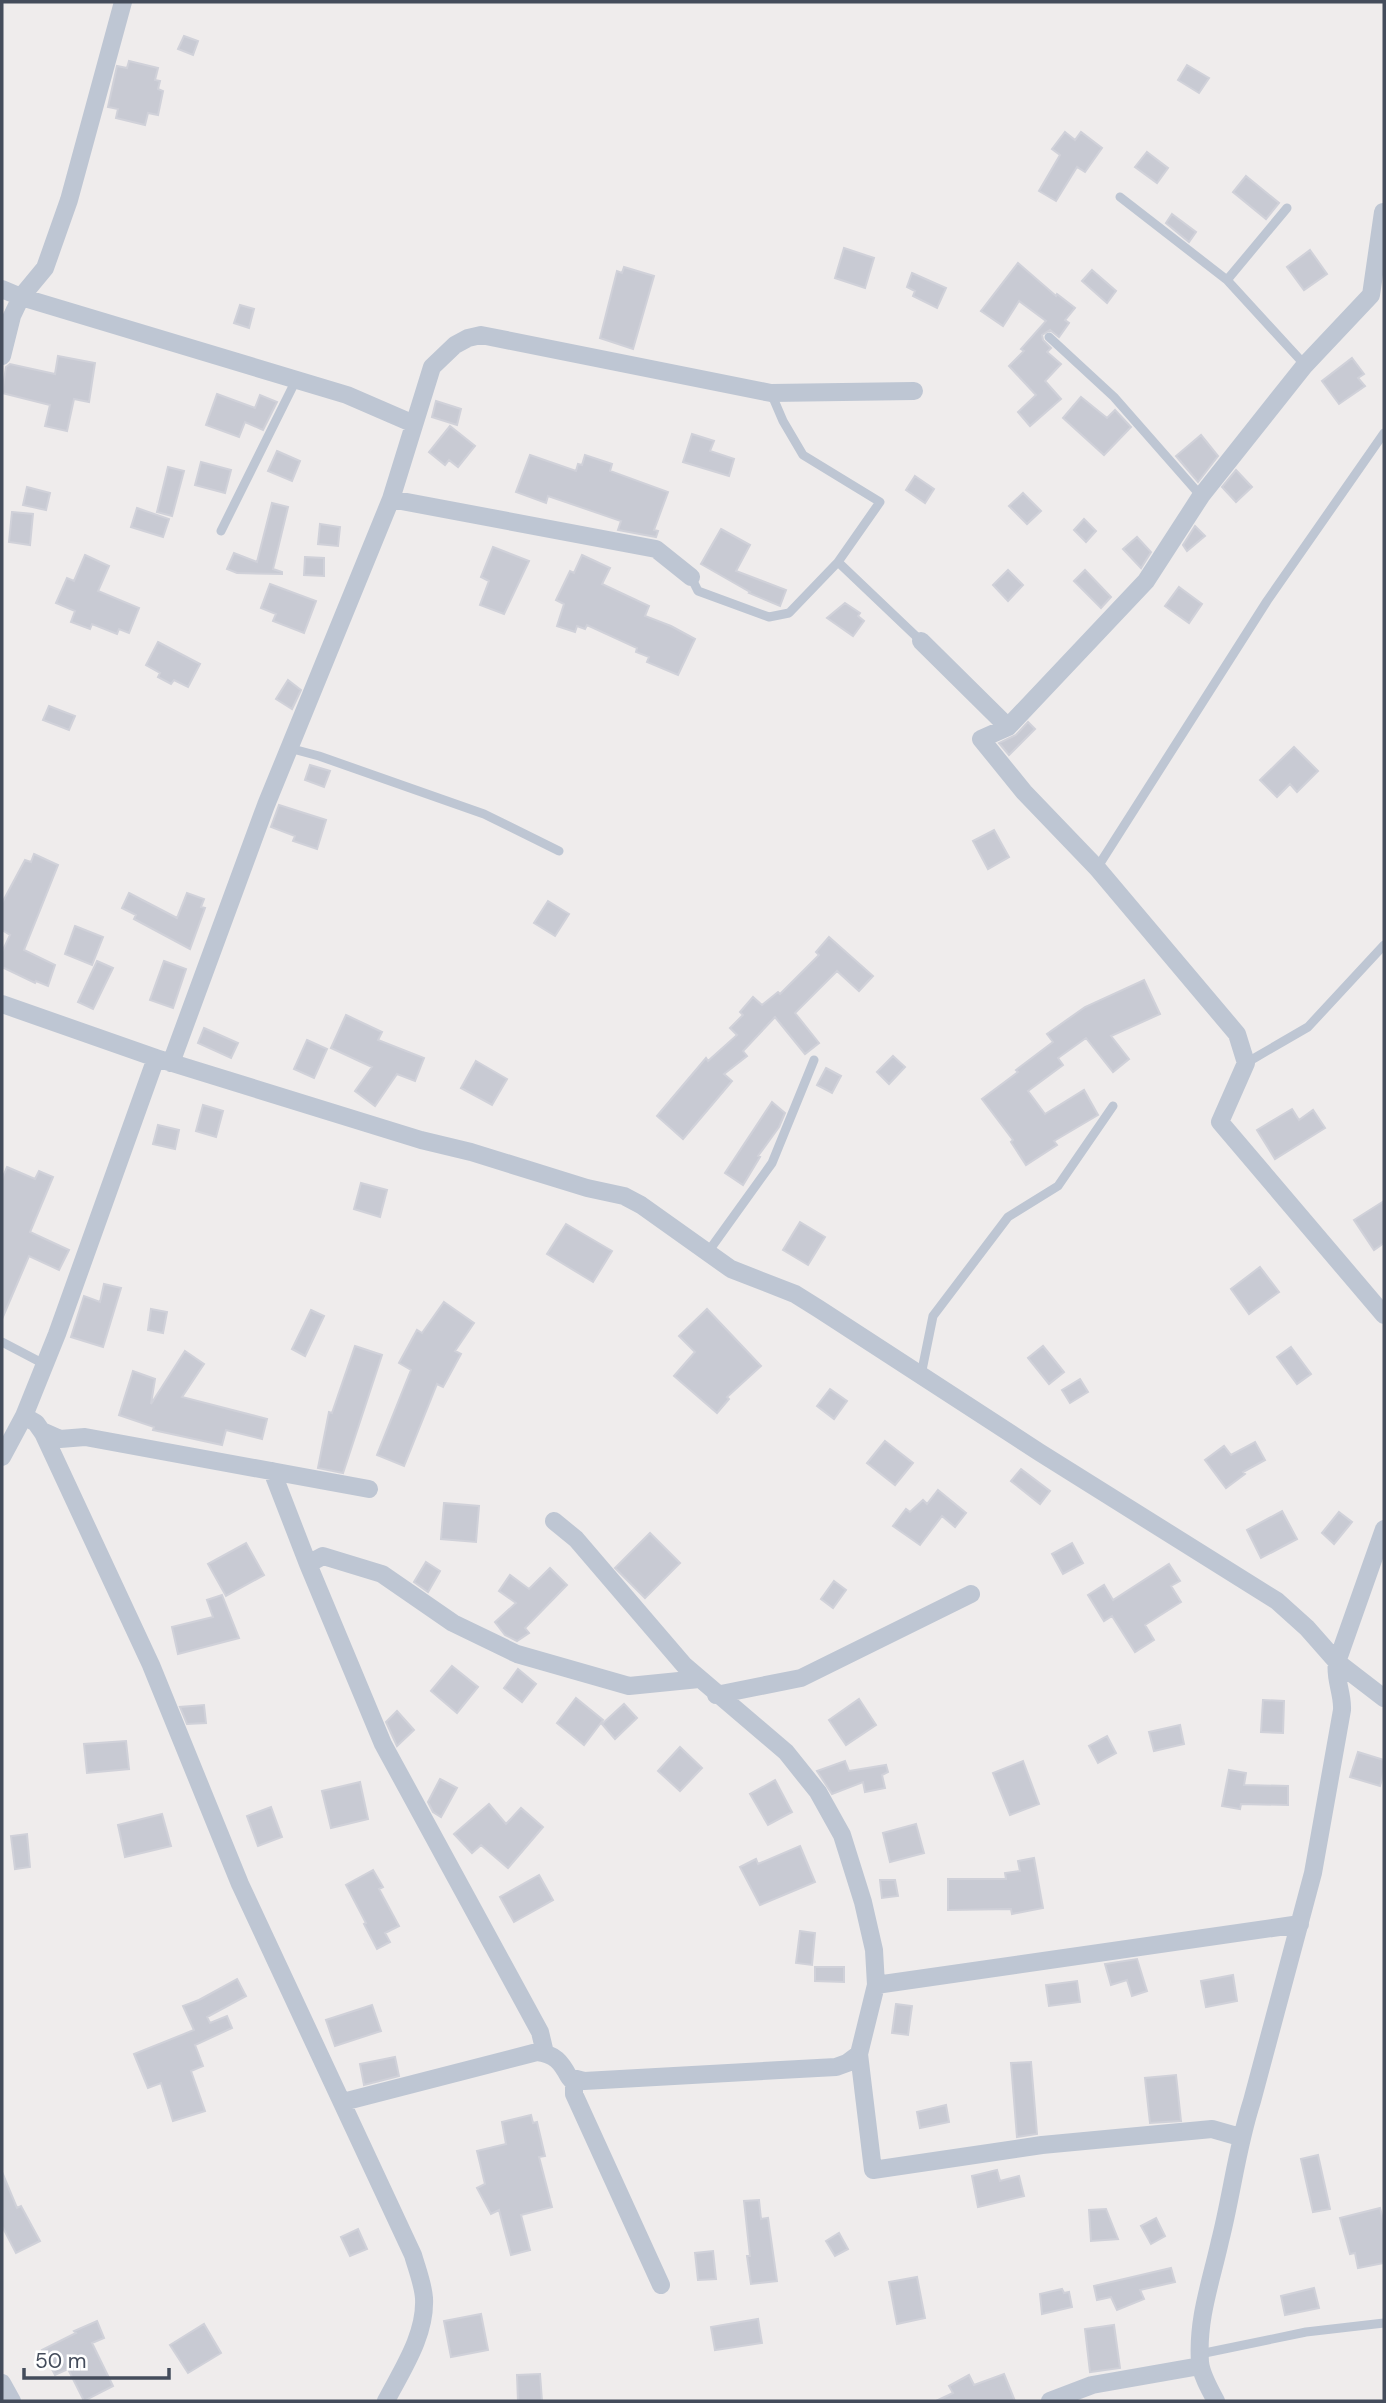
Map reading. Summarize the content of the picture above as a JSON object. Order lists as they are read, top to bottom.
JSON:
{
  "scale_bar": "50 m"
}
